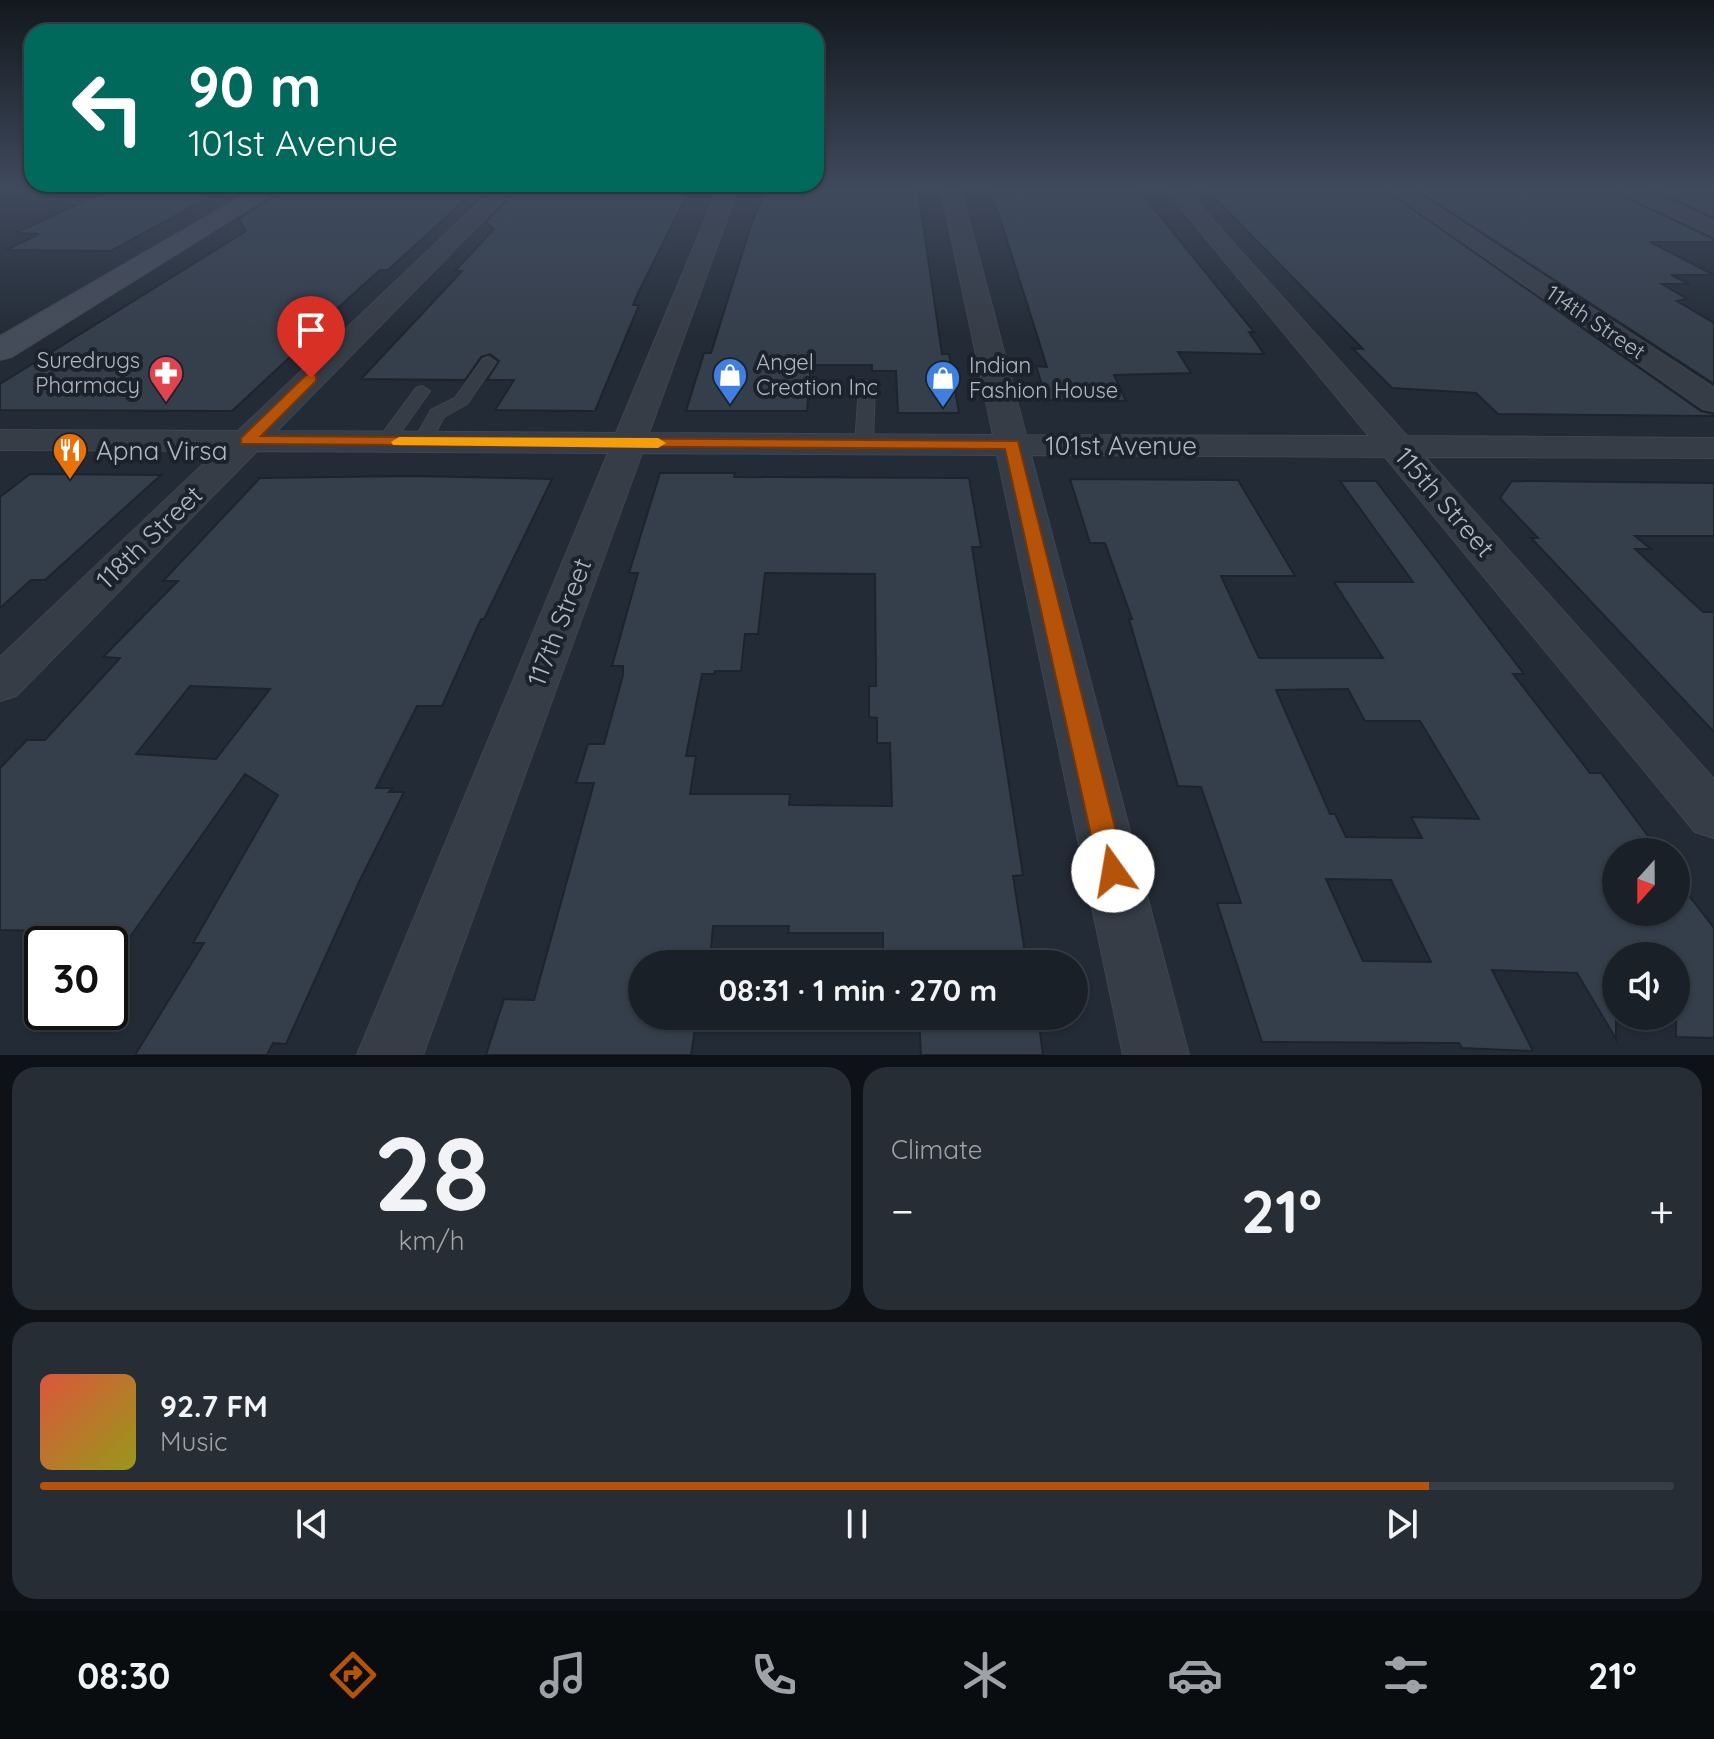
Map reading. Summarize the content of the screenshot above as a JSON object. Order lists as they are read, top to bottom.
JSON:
{
  "streets": {
    "street": [
      "114th Street",
      "101st Avenue",
      "115th Street",
      "118th Street",
      "117th Street"
    ]
  },
  "crossings": [
    ["101st Avenue", "115th Street"],
    ["101st Avenue", "118th Street"],
    ["101st Avenue", "117th Street"]
  ],
  "places": {
    "pharmacy": ["Suredrugs Pharmacy"],
    "shop": ["Angel Creation Inc", "Indian Fashion House"],
    "restaurant": ["Apna Virsa"]
  },
  "north": "bottom",
  "page": {
    "turn": ["90 m", "101st Avenue"],
    "limit": "30",
    "trip": "08:31 · 1 min · 270 m",
    "tile": [
      ["28", "km/h"],
      "Climate"
    ],
    "heat": ["−", "21°", "+"],
    "song": ["92.7 FM", "Music"],
    "tabs": ["08:30", "21°"]
  }
}
